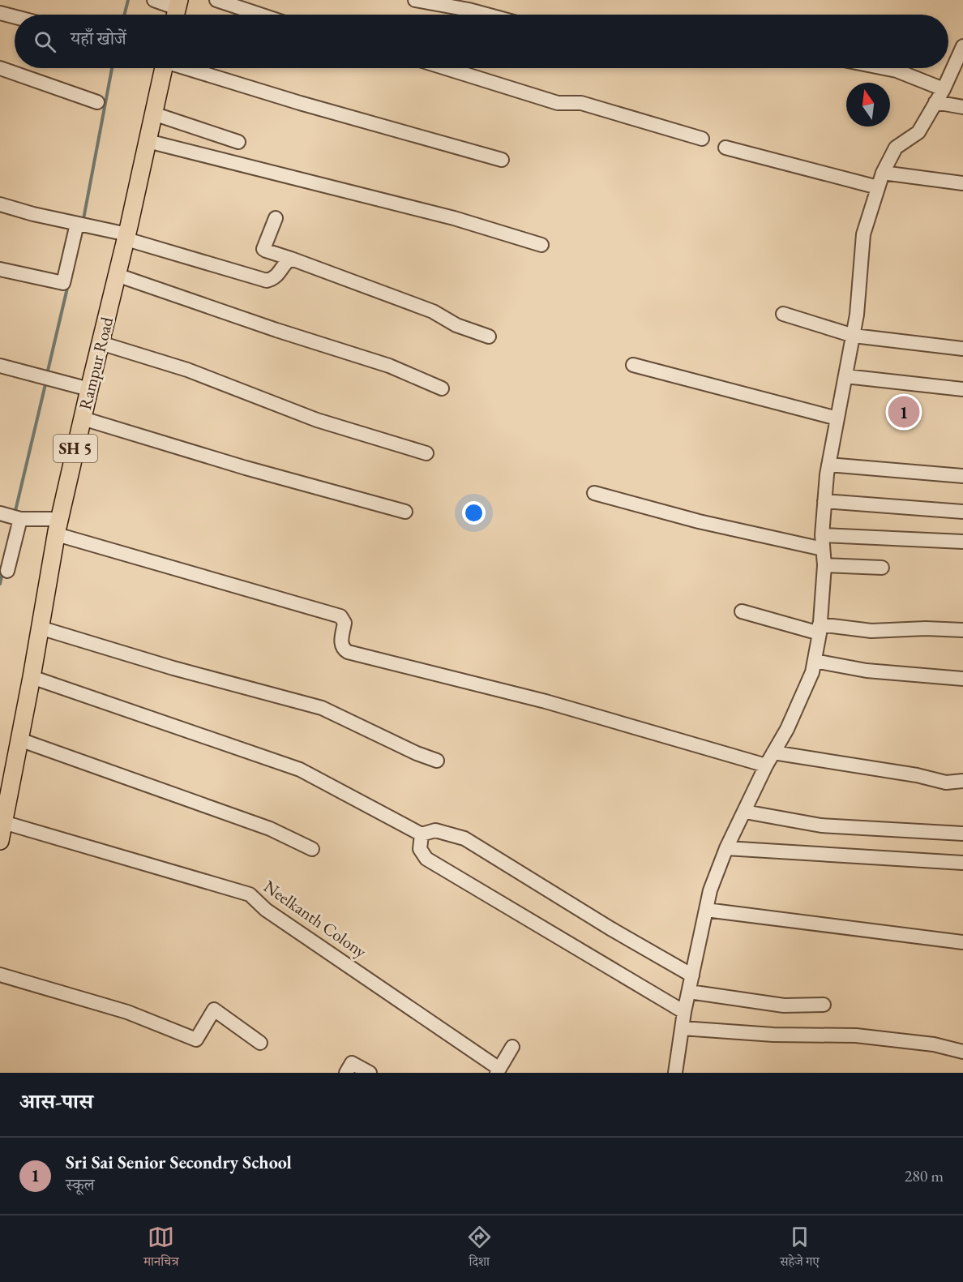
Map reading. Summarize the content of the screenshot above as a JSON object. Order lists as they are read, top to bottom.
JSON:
{
  "streets": {
    "main road": ["Rampur Road", "SH 5"],
    "street": ["Neelkanth Colony"]
  },
  "crossings": [
    ["Rampur Road", "Neelkanth Colony"]
  ],
  "north": "top",
  "page": {
    "search": "यहाँ खोजें",
    "pins": "1",
    "heading": "आस-पास",
    "list": [
      {
        "mark": "1",
        "name": "Sri Sai Senior Secondry School",
        "note": "स्कूल",
        "value": "280 m"
      }
    ],
    "nav": ["मानचित्र", "दिशा", "सहेजे गए"]
  }
}
